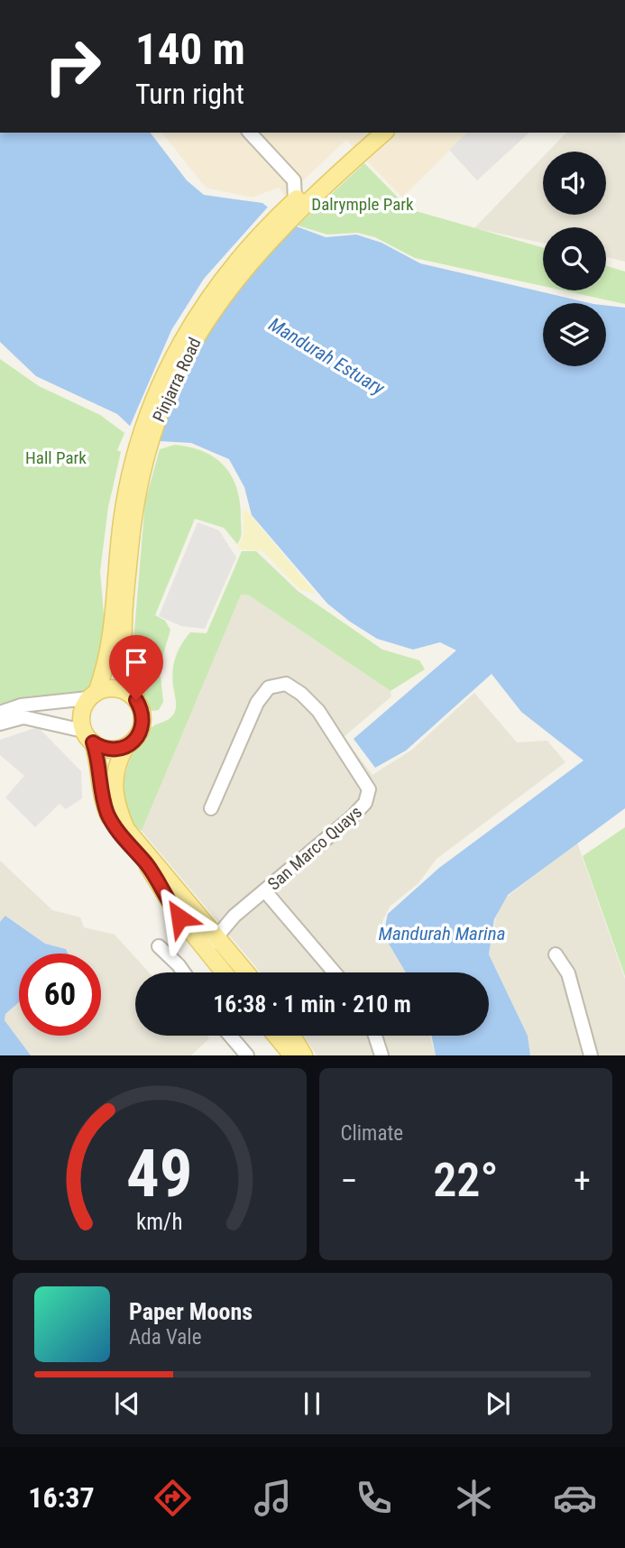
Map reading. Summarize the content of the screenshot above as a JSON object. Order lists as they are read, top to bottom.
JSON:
{
  "streets": {
    "main road": ["Pinjarra Road"],
    "street": ["San Marco Quays"]
  },
  "water": ["Mandurah Estuary", "Mandurah Marina"],
  "parks": ["Dalrymple Park", "Hall Park"],
  "page": {
    "turn": ["140 m", "Turn right"],
    "limit": "60",
    "trip": "16:38 · 1 min · 210 m",
    "tile": "Climate",
    "heat": ["−", "22°", "+"],
    "song": ["Paper Moons", "Ada Vale"],
    "tabs": "16:37",
    "gauge": ["49", "km/h"]
  }
}
